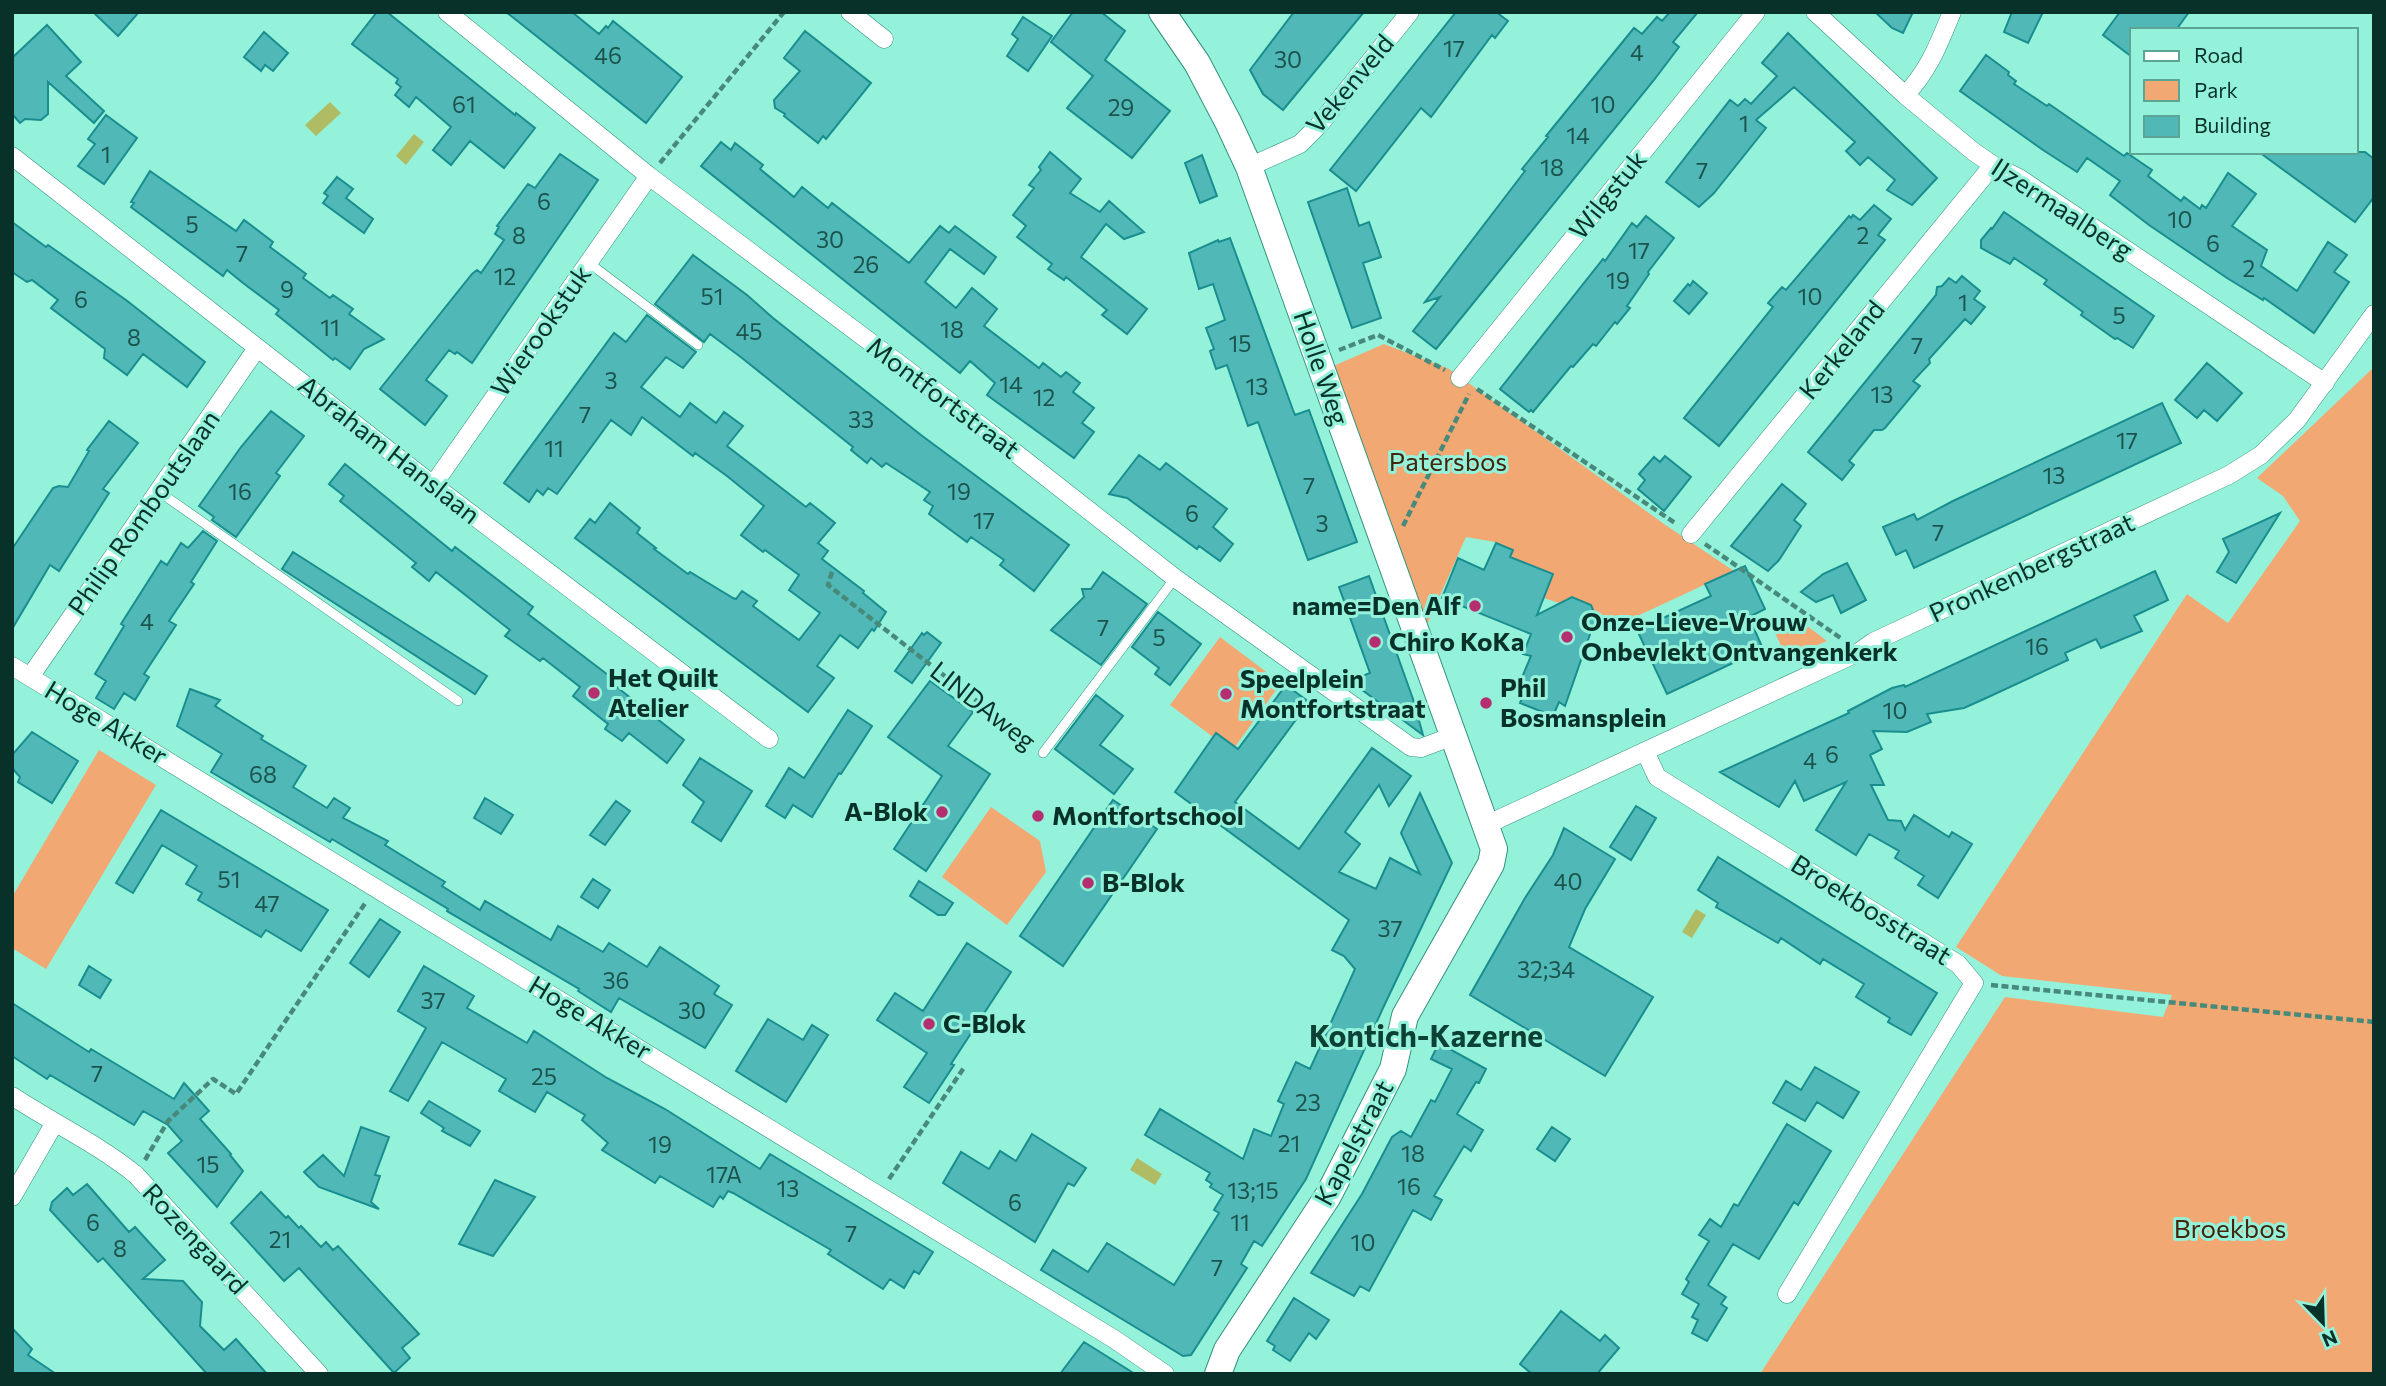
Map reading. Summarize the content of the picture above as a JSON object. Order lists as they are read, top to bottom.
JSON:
{
  "streets": {
    "street": [
      "Vekenveld",
      "Wilgstuk",
      "IJzermaalberg",
      "Wierookstuk",
      "Kerkeland",
      "Holle Weg",
      "Montfortstraat",
      "Abraham Hanslaan",
      "Philip Romboutslaan",
      "Pronkenbergstraat",
      "Hoge Akker",
      "Broekbosstraat",
      "Kapelstraat",
      "Rozengaard"
    ],
    "lane": ["LINDAweg"]
  },
  "crossings": [
    ["Vekenveld", "Holle Weg"],
    ["IJzermaalberg", "Kerkeland"],
    ["IJzermaalberg", "Pronkenbergstraat"],
    ["Wierookstuk", "Montfortstraat"],
    ["Wierookstuk", "Abraham Hanslaan"],
    ["Holle Weg", "Montfortstraat"],
    ["Holle Weg", "Kapelstraat"],
    ["Montfortstraat", "LINDAweg"],
    ["Montfortstraat", "Kapelstraat"],
    ["Abraham Hanslaan", "Philip Romboutslaan"],
    ["Philip Romboutslaan", "Hoge Akker"],
    ["Pronkenbergstraat", "Broekbosstraat"],
    ["Pronkenbergstraat", "Kapelstraat"]
  ],
  "districts": ["Kontich-Kazerne"],
  "parks": ["Patersbos", "Broekbos"],
  "places": [
    "name=Den Alf",
    "Onze-Lieve-Vrouw Onbevlekt Ontvangenkerk",
    "Chiro KoKa",
    "Het Quilt Atelier",
    "Speelplein Montfortstraat",
    "Phil Bosmansplein",
    "A-Blok",
    "Montfortschool",
    "B-Blok",
    "C-Blok"
  ],
  "house_numbers": [
    "17",
    "4",
    "46",
    "30",
    "61",
    "10",
    "29",
    "1",
    "14",
    "1",
    "18",
    "7",
    "6",
    "10",
    "5",
    "8",
    "2",
    "30",
    "6",
    "17",
    "7",
    "26",
    "2",
    "12",
    "19",
    "9",
    "51",
    "10",
    "6",
    "1",
    "5",
    "11",
    "18",
    "45",
    "8",
    "15",
    "7",
    "3",
    "14",
    "13",
    "13",
    "12",
    "7",
    "33",
    "17",
    "11",
    "13",
    "7",
    "16",
    "19",
    "6",
    "17",
    "3",
    "7",
    "4",
    "7",
    "5",
    "16",
    "10",
    "6",
    "4",
    "68",
    "51",
    "40",
    "47",
    "37",
    "32;34",
    "36",
    "37",
    "30",
    "7",
    "25",
    "23",
    "21",
    "19",
    "18",
    "15",
    "17A",
    "16",
    "13",
    "13;15",
    "6",
    "6",
    "11",
    "7",
    "21",
    "10",
    "8",
    "7"
  ],
  "legend": ["Road", "Park", "Building"],
  "north": "bottom right"
}
